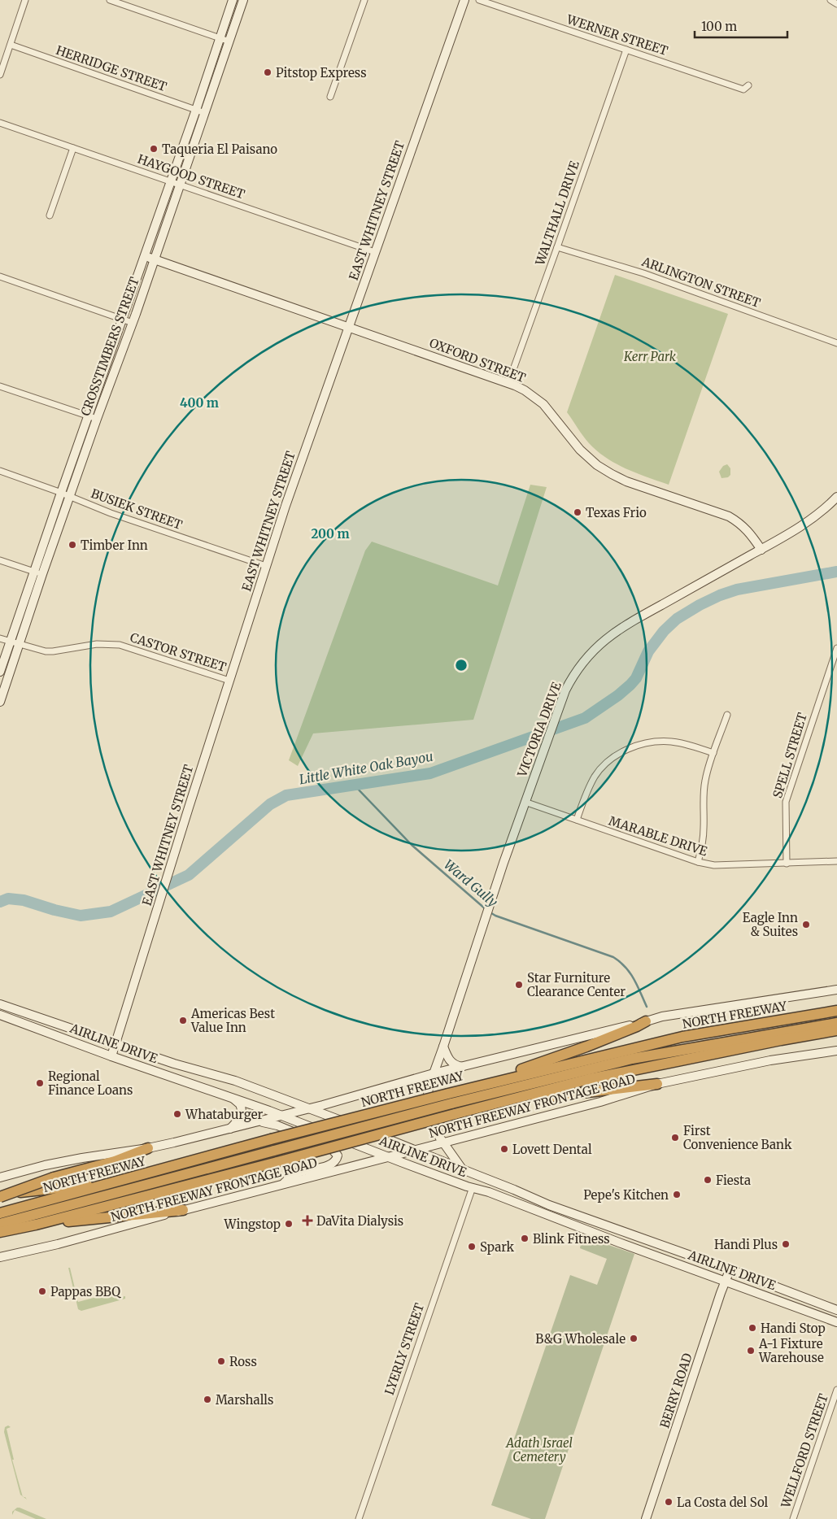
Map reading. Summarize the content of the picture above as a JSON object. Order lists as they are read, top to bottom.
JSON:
{
  "streets": {
    "highway": ["NORTH FREEWAY"],
    "main road": [
      "EAST WHITNEY STREET",
      "CROSSTIMBERS STREET",
      "OXFORD STREET",
      "VICTORIA DRIVE",
      "AIRLINE DRIVE",
      "NORTH FREEWAY FRONTAGE ROAD",
      "BERRY ROAD"
    ],
    "street": [
      "WERNER STREET",
      "HERRIDGE STREET",
      "HAYGOOD STREET",
      "WALTHALL DRIVE",
      "ARLINGTON STREET",
      "BUSIEK STREET",
      "CASTOR STREET",
      "SPELL STREET",
      "MARABLE DRIVE",
      "LYERLY STREET",
      "WELLFORD STREET"
    ]
  },
  "crossings": [
    ["WERNER STREET", "WALTHALL DRIVE"],
    ["HERRIDGE STREET", "CROSSTIMBERS STREET"],
    ["HAYGOOD STREET", "EAST WHITNEY STREET"],
    ["HAYGOOD STREET", "CROSSTIMBERS STREET"],
    ["EAST WHITNEY STREET", "OXFORD STREET"],
    ["EAST WHITNEY STREET", "BUSIEK STREET"],
    ["EAST WHITNEY STREET", "CASTOR STREET"],
    ["EAST WHITNEY STREET", "AIRLINE DRIVE"],
    ["WALTHALL DRIVE", "ARLINGTON STREET"],
    ["WALTHALL DRIVE", "OXFORD STREET"],
    ["CROSSTIMBERS STREET", "OXFORD STREET"],
    ["CROSSTIMBERS STREET", "BUSIEK STREET"],
    ["CROSSTIMBERS STREET", "CASTOR STREET"],
    ["OXFORD STREET", "VICTORIA DRIVE"],
    ["VICTORIA DRIVE", "MARABLE DRIVE"],
    ["VICTORIA DRIVE", "AIRLINE DRIVE"],
    ["VICTORIA DRIVE", "NORTH FREEWAY FRONTAGE ROAD"],
    ["SPELL STREET", "MARABLE DRIVE"],
    ["AIRLINE DRIVE", "NORTH FREEWAY FRONTAGE ROAD"],
    ["AIRLINE DRIVE", "LYERLY STREET"],
    ["AIRLINE DRIVE", "BERRY ROAD"]
  ],
  "water": ["Little White Oak Bayou", "Ward Gully"],
  "parks": ["Kerr Park", "Adath Israel Cemetery"],
  "places": {
    "other": [
      "Pitstop Express",
      "Taqueria El Paisano",
      "Texas Frio",
      "Timber Inn",
      "Eagle Inn & Suites",
      "Star Furniture Clearance Center",
      "Americas Best Value Inn",
      "Regional Finance Loans",
      "Whataburger",
      "First Convenience Bank",
      "Lovett Dental",
      "Fiesta",
      "Pepe's Kitchen",
      "Wingstop",
      "Blink Fitness",
      "Handi Plus",
      "Spark",
      "Pappas BBQ",
      "Handi Stop",
      "B&G Wholesale",
      "A-1 Fixture Warehouse",
      "Ross",
      "Marshalls",
      "La Costa del Sol"
    ],
    "health": ["DaVita Dialysis"]
  },
  "scale_bar": "100 m",
  "rings": ["400 m", "200 m"]
}
